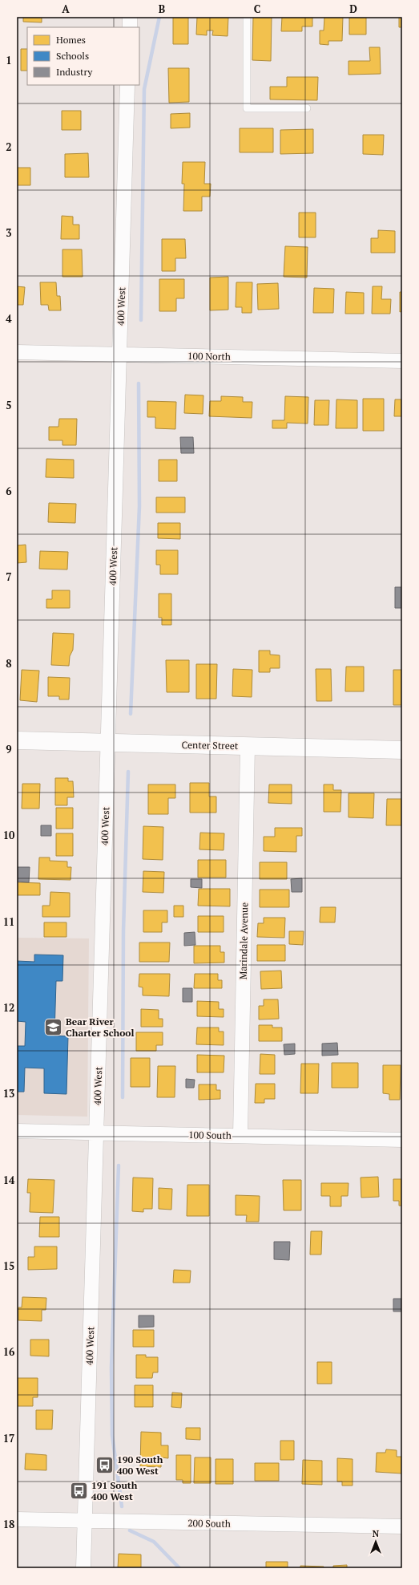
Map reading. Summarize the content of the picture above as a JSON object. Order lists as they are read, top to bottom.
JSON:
{
  "streets": {
    "street": [
      "400 West",
      "100 North",
      "Center Street",
      "Marindale Avenue",
      "100 South",
      "200 South"
    ]
  },
  "crossings": [
    ["400 West", "100 North"],
    ["400 West", "Center Street"],
    ["400 West", "100 South"],
    ["400 West", "200 South"],
    ["Center Street", "Marindale Avenue"],
    ["Marindale Avenue", "100 South"]
  ],
  "places": {
    "school or university": ["Bear River Charter School"],
    "bus stop": ["190 South 400 West", "191 South 400 West"]
  },
  "legend": ["Homes", "Schools", "Industry"],
  "north": "top",
  "grid": {
    "columns": [
      "A",
      "B",
      "C",
      "D"
    ],
    "rows": [
      "1",
      "2",
      "3",
      "4",
      "5",
      "6",
      "7",
      "8",
      "9",
      "10",
      "11",
      "12",
      "13",
      "14",
      "15",
      "16",
      "17",
      "18"
    ]
  }
}
